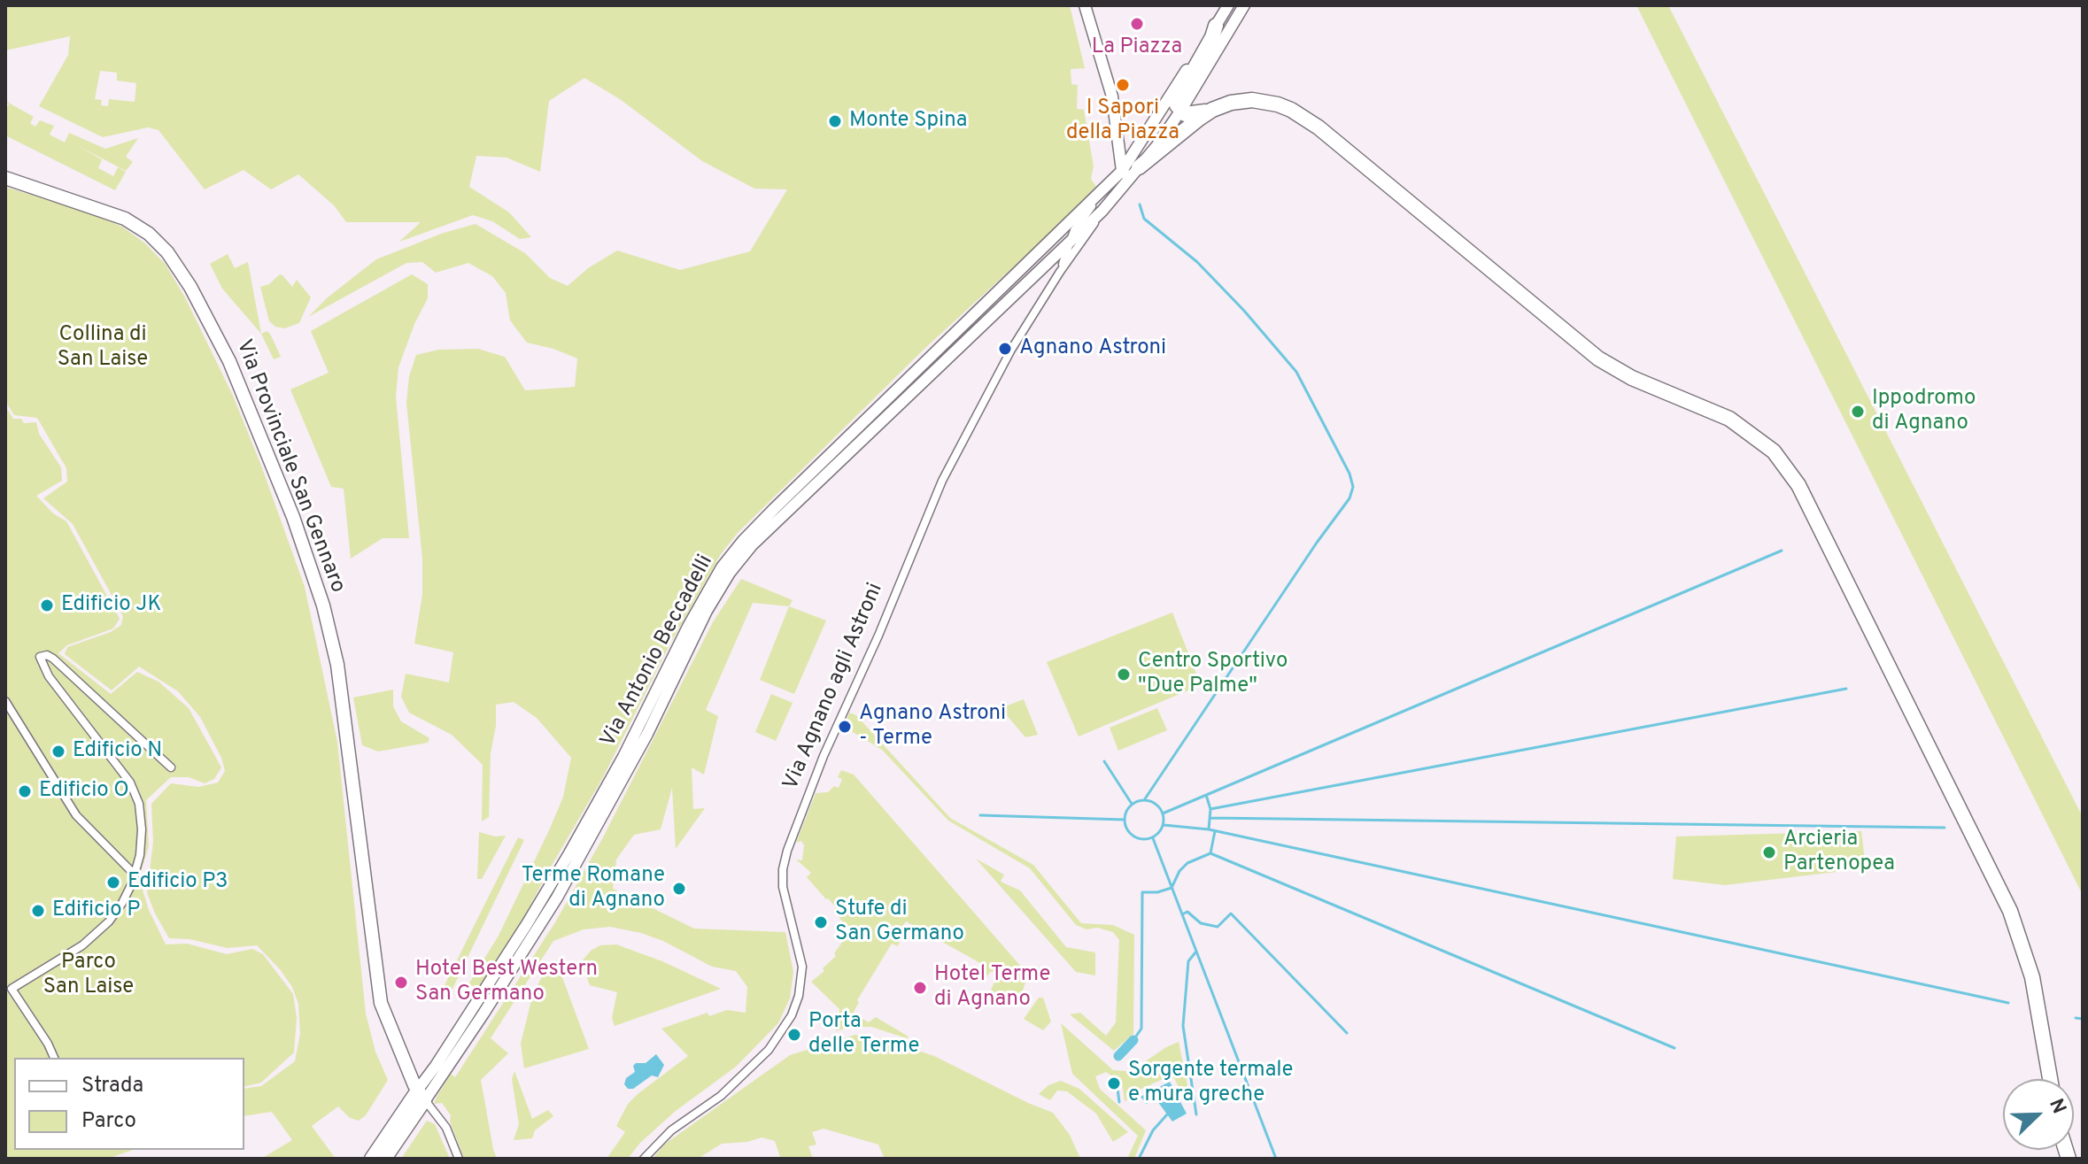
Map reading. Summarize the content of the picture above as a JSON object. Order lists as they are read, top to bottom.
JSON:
{
  "streets": {
    "main road": ["Via Provinciale San Gennaro", "Via Antonio Beccadelli"],
    "street": ["Via Agnano agli Astroni"]
  },
  "crossings": [
    ["Via Provinciale San Gennaro", "Via Antonio Beccadelli"],
    ["Via Antonio Beccadelli", "Via Agnano agli Astroni"]
  ],
  "parks": ["Collina di San Laise", "Parco San Laise"],
  "places": [
    "La Piazza",
    "I Sapori della Piazza",
    "Monte Spina",
    "Agnano Astroni",
    "Ippodromo di Agnano",
    "Edificio JK",
    "Centro Sportivo \"Due Palme\"",
    "Agnano Astroni - Terme",
    "Edificio N",
    "Edificio O",
    "Arcieria Partenopea",
    "Edificio P3",
    "Terme Romane di Agnano",
    "Edificio P",
    "Stufe di San Germano",
    "Hotel Best Western San Germano",
    "Hotel Terme di Agnano",
    "Porta delle Terme",
    "Sorgente termale e mura greche"
  ],
  "legend": ["Strada", "Parco"],
  "north": "top right"
}
